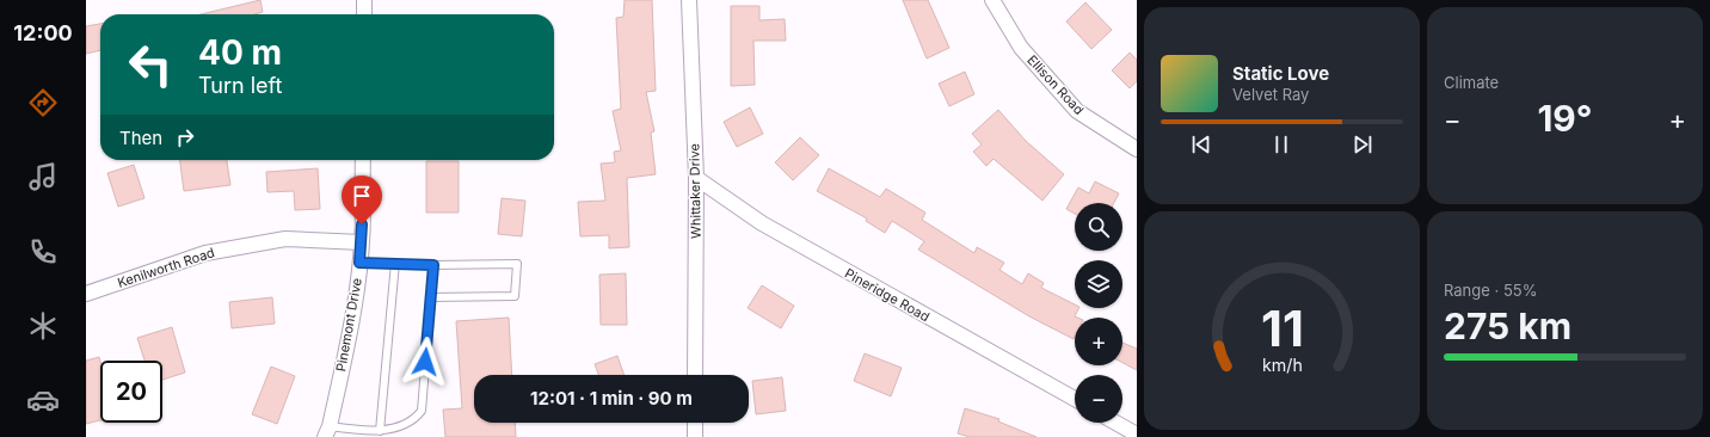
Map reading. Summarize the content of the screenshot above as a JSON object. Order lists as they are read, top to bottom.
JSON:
{
  "streets": {
    "street": [
      "Ellison Road",
      "Whittaker Drive",
      "Kenilworth Road",
      "Pineridge Road",
      "Pinemont Drive"
    ]
  },
  "crossings": [
    ["Whittaker Drive", "Pineridge Road"],
    ["Kenilworth Road", "Pinemont Drive"]
  ],
  "page": {
    "tabs": "12:00",
    "tile": [
      "Climate",
      ["Range · 55%", "275 km"]
    ],
    "turn": ["40 m", "Turn left"],
    "song": ["Static Love", "Velvet Ray"],
    "heat": ["−", "19°", "+"],
    "then": "Then",
    "map_buttons": ["+", "−"],
    "limit": "20",
    "trip": "12:01 · 1 min · 90 m",
    "gauge": ["11", "km/h"]
  }
}
